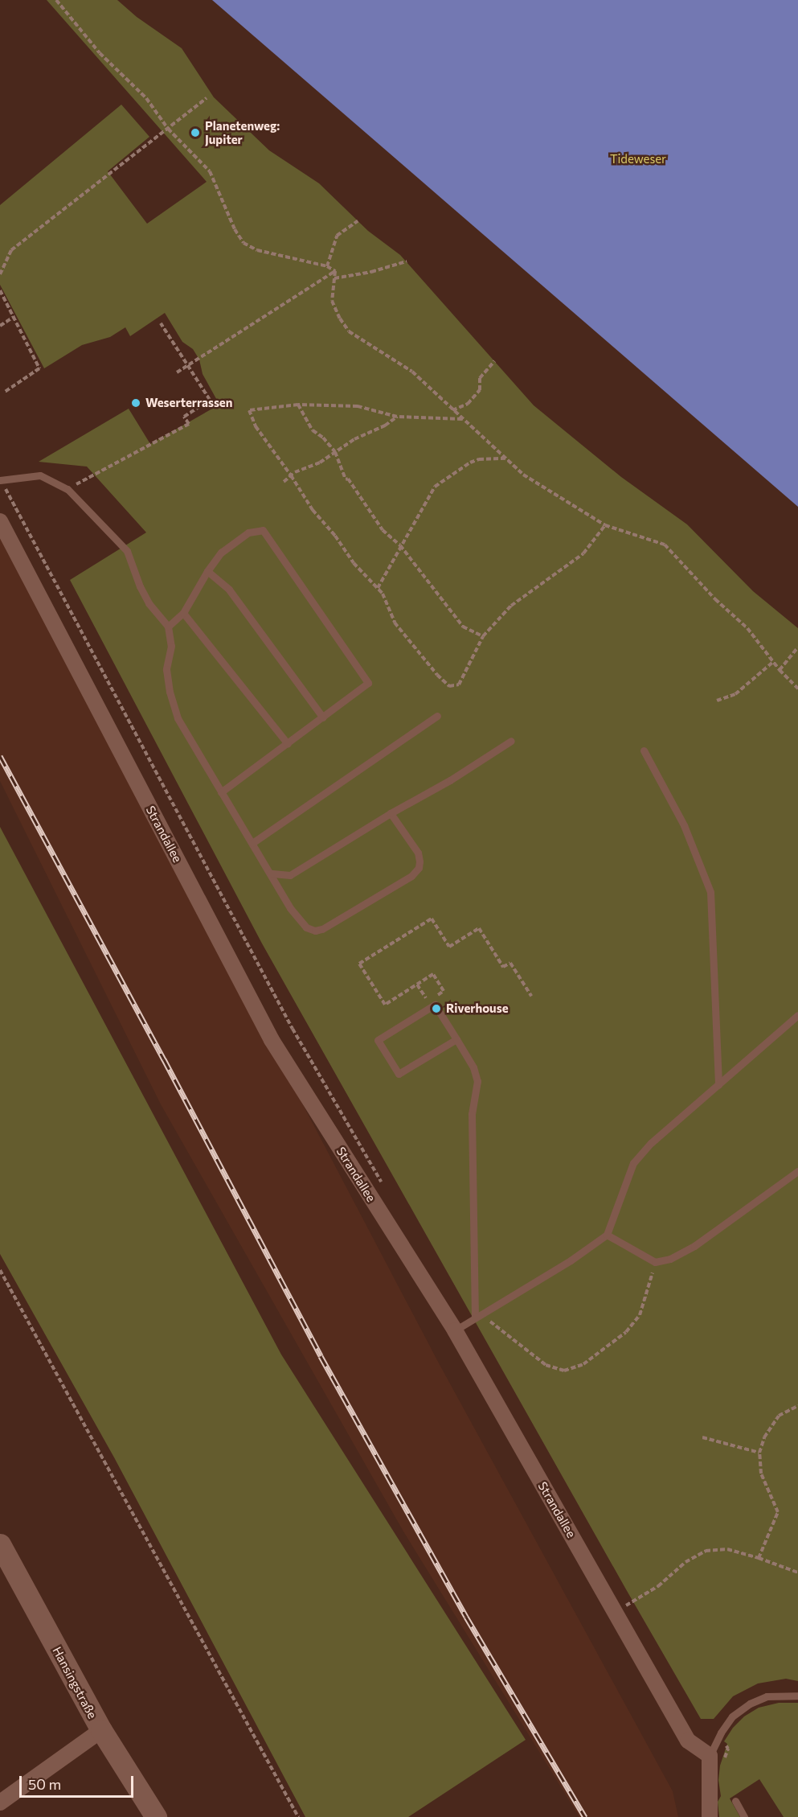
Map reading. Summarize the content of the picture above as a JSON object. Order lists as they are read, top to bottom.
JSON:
{
  "streets": {
    "street": ["Strandallee", "Hansingstraße"]
  },
  "parks": ["Tideweser"],
  "places": ["Planetenweg: Jupiter", "Weserterrassen", "Riverhouse"],
  "scale_bar": "50 m"
}
